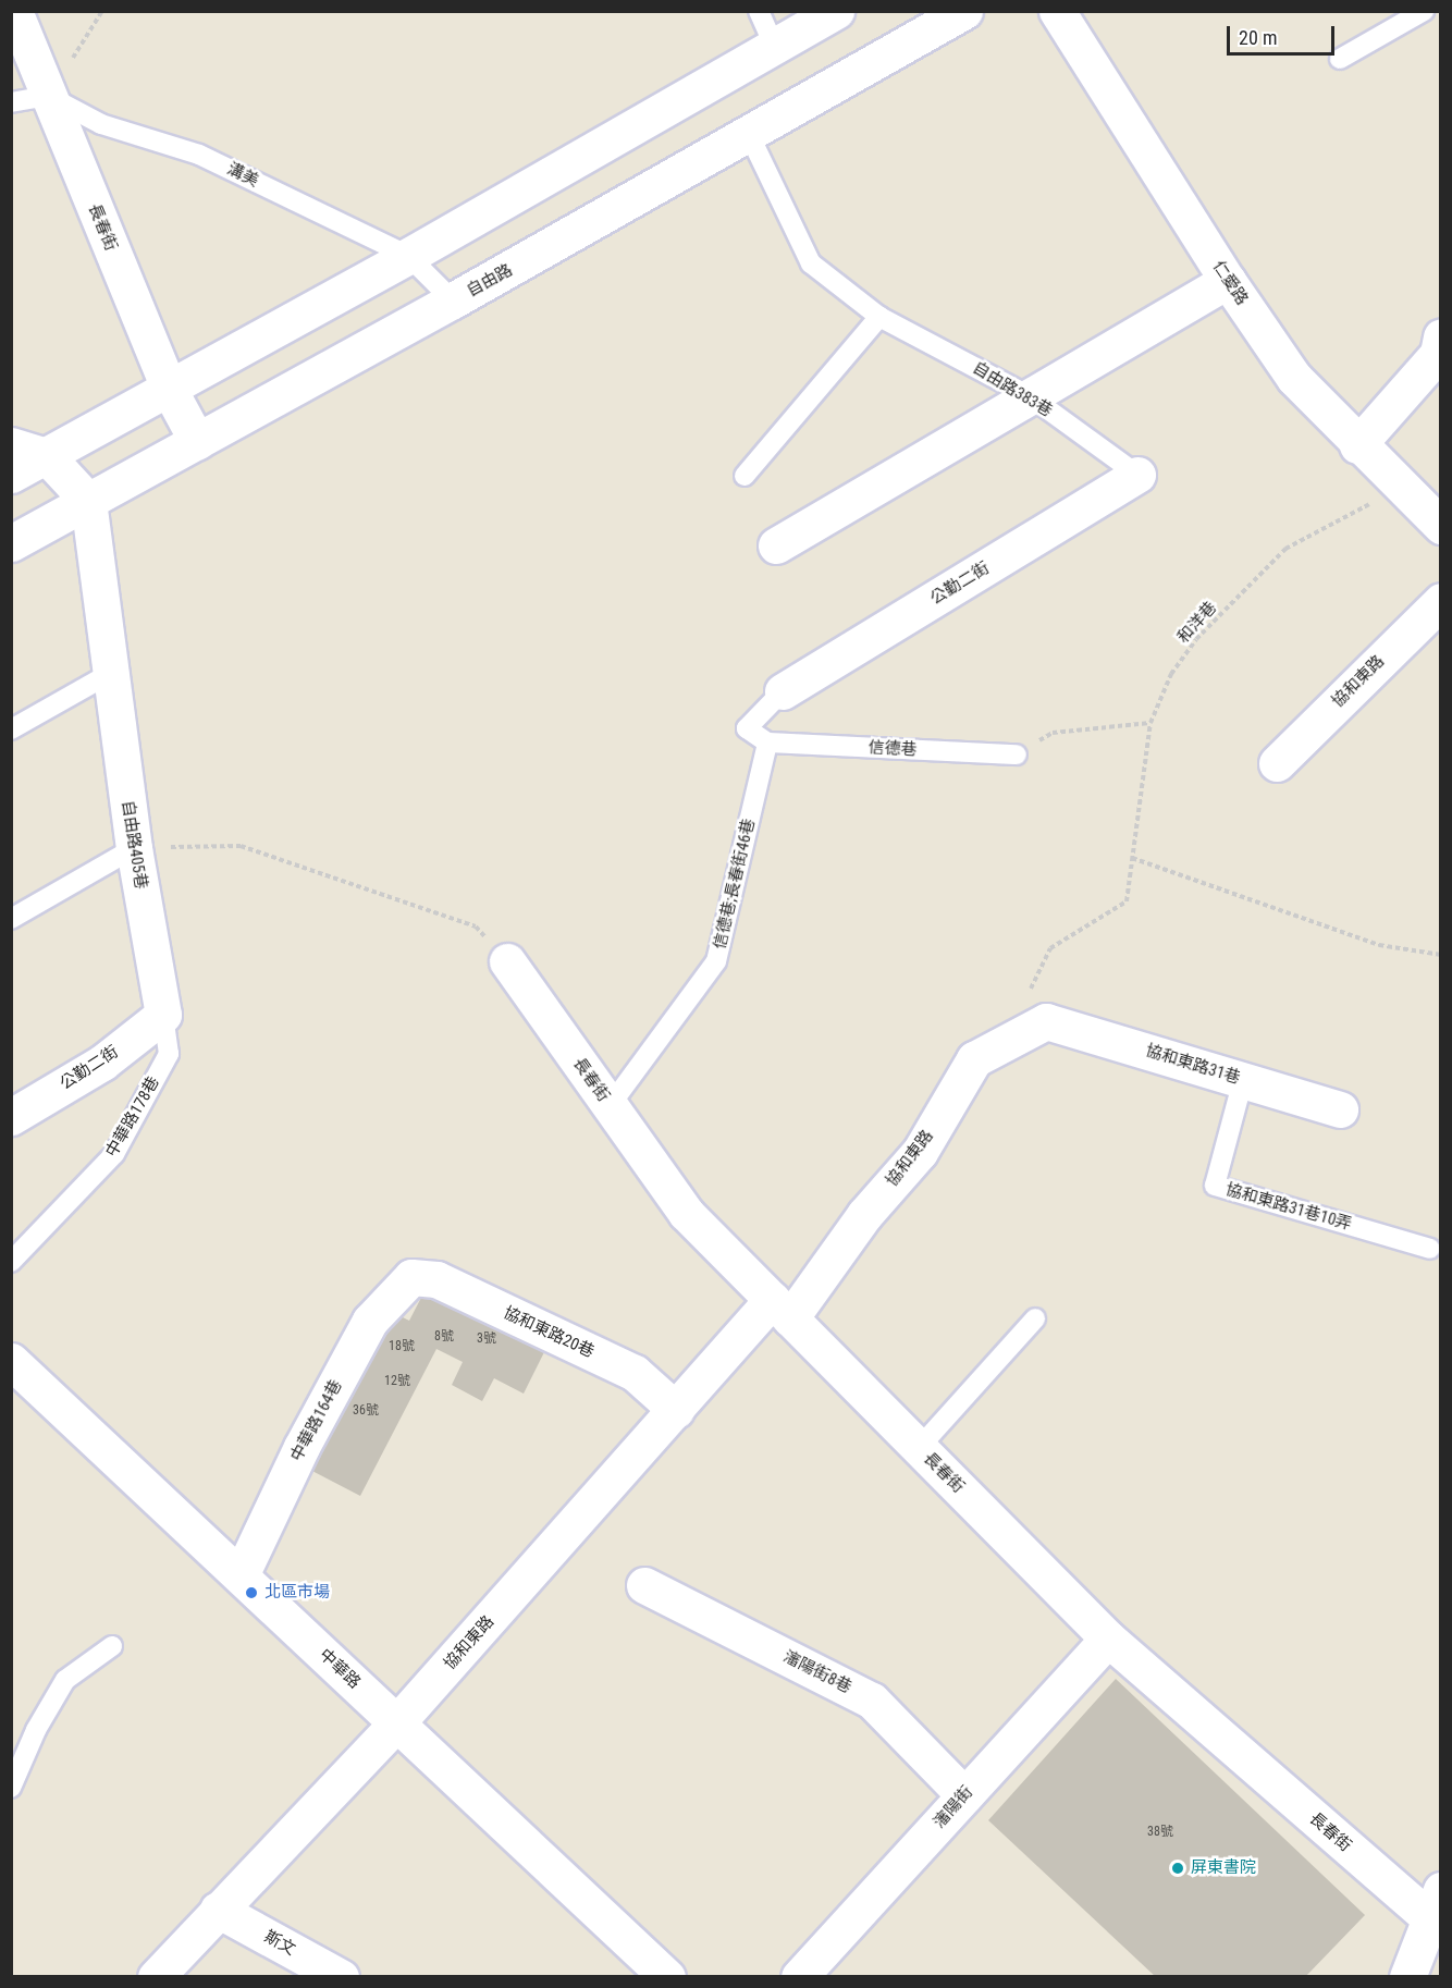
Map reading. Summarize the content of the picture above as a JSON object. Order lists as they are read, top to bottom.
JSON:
{
  "streets": {
    "street": [
      "長春街",
      "自由路",
      "仁愛路",
      "公勤二街",
      "協和東路",
      "自由路405巷",
      "協和東路31巷",
      "協和東路20巷",
      "中華路164巷",
      "中華路",
      "瀋陽街8巷",
      "瀋陽街",
      "斯文"
    ],
    "lane": [
      "溝美",
      "自由路383巷",
      "信德巷",
      "信德巷;長春街46巷",
      "中華路178巷",
      "協和東路31巷10弄"
    ],
    "path": ["和洋巷"]
  },
  "crossings": [
    ["溝美", "長春街"],
    ["溝美", "自由路"],
    ["長春街", "自由路"],
    ["長春街", "協和東路"],
    ["長春街", "信德巷;長春街46巷"],
    ["長春街", "瀋陽街"],
    ["自由路", "自由路383巷"],
    ["自由路", "自由路405巷"],
    ["仁愛路", "和洋巷"],
    ["自由路383巷", "公勤二街"],
    ["公勤二街", "自由路405巷"],
    ["公勤二街", "中華路178巷"],
    ["和洋巷", "協和東路"],
    ["和洋巷", "協和東路31巷"],
    ["協和東路", "協和東路31巷"],
    ["協和東路", "協和東路20巷"],
    ["協和東路", "中華路"],
    ["協和東路", "斯文"],
    ["信德巷", "信德巷;長春街46巷"],
    ["自由路405巷", "中華路178巷"],
    ["協和東路31巷", "協和東路31巷10弄"],
    ["協和東路20巷", "中華路164巷"],
    ["中華路164巷", "中華路"],
    ["瀋陽街8巷", "瀋陽街"]
  ],
  "places": ["北區市場", "屏東書院"],
  "house_numbers": [
    "8號",
    "3號",
    "18號",
    "12號",
    "36號",
    "38號"
  ],
  "scale_bar": "20 m"
}
